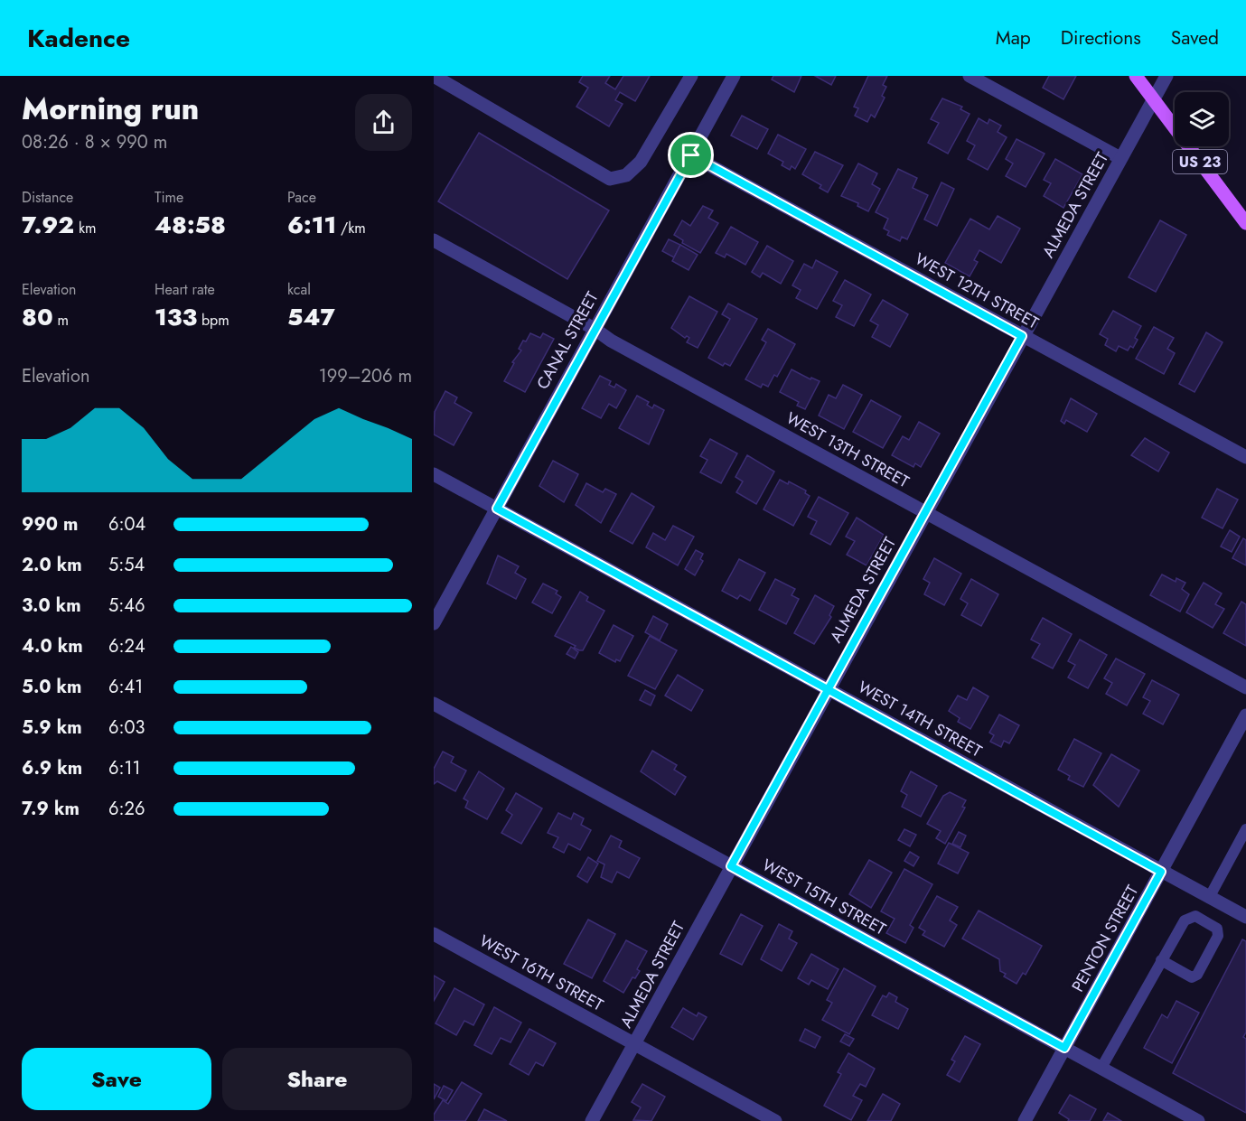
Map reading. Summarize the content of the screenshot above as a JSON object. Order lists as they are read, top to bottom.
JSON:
{
  "streets": {
    "main road": ["US 23"],
    "street": [
      "ALMEDA STREET",
      "WEST 12TH STREET",
      "CANAL STREET",
      "WEST 13TH STREET",
      "WEST 14TH STREET",
      "WEST 15TH STREET",
      "PENTON STREET",
      "WEST 16TH STREET"
    ]
  },
  "crossings": [
    ["US 23", "ALMEDA STREET"],
    ["ALMEDA STREET", "WEST 12TH STREET"],
    ["ALMEDA STREET", "WEST 13TH STREET"],
    ["ALMEDA STREET", "WEST 14TH STREET"],
    ["ALMEDA STREET", "WEST 15TH STREET"],
    ["ALMEDA STREET", "WEST 16TH STREET"],
    ["WEST 12TH STREET", "CANAL STREET"],
    ["CANAL STREET", "WEST 13TH STREET"],
    ["CANAL STREET", "WEST 14TH STREET"],
    ["WEST 14TH STREET", "PENTON STREET"],
    ["WEST 15TH STREET", "PENTON STREET"]
  ],
  "page": {
    "header": "Kadence",
    "nav": ["Map", "Directions", "Saved"],
    "heading": ["Morning run", "08:26 · 8 × 990 m"],
    "stats": [
      ["Distance", "7.92 km"],
      ["Time", "48:58"],
      ["Pace", "6:11 /km"],
      ["Elevation", "80 m"],
      ["Heart rate", "133 bpm"],
      ["kcal", "547"]
    ],
    "chart": ["Elevation", "199–206 m"],
    "list": [
      {
        "name": "990 m",
        "note": "6:04"
      },
      {
        "name": "2.0 km",
        "note": "5:54"
      },
      {
        "name": "3.0 km",
        "note": "5:46"
      },
      {
        "name": "4.0 km",
        "note": "6:24"
      },
      {
        "name": "5.0 km",
        "note": "6:41"
      },
      {
        "name": "5.9 km",
        "note": "6:03"
      },
      {
        "name": "6.9 km",
        "note": "6:11"
      },
      {
        "name": "7.9 km",
        "note": "6:26"
      }
    ],
    "buttons": ["Save", "Share"]
  }
}
